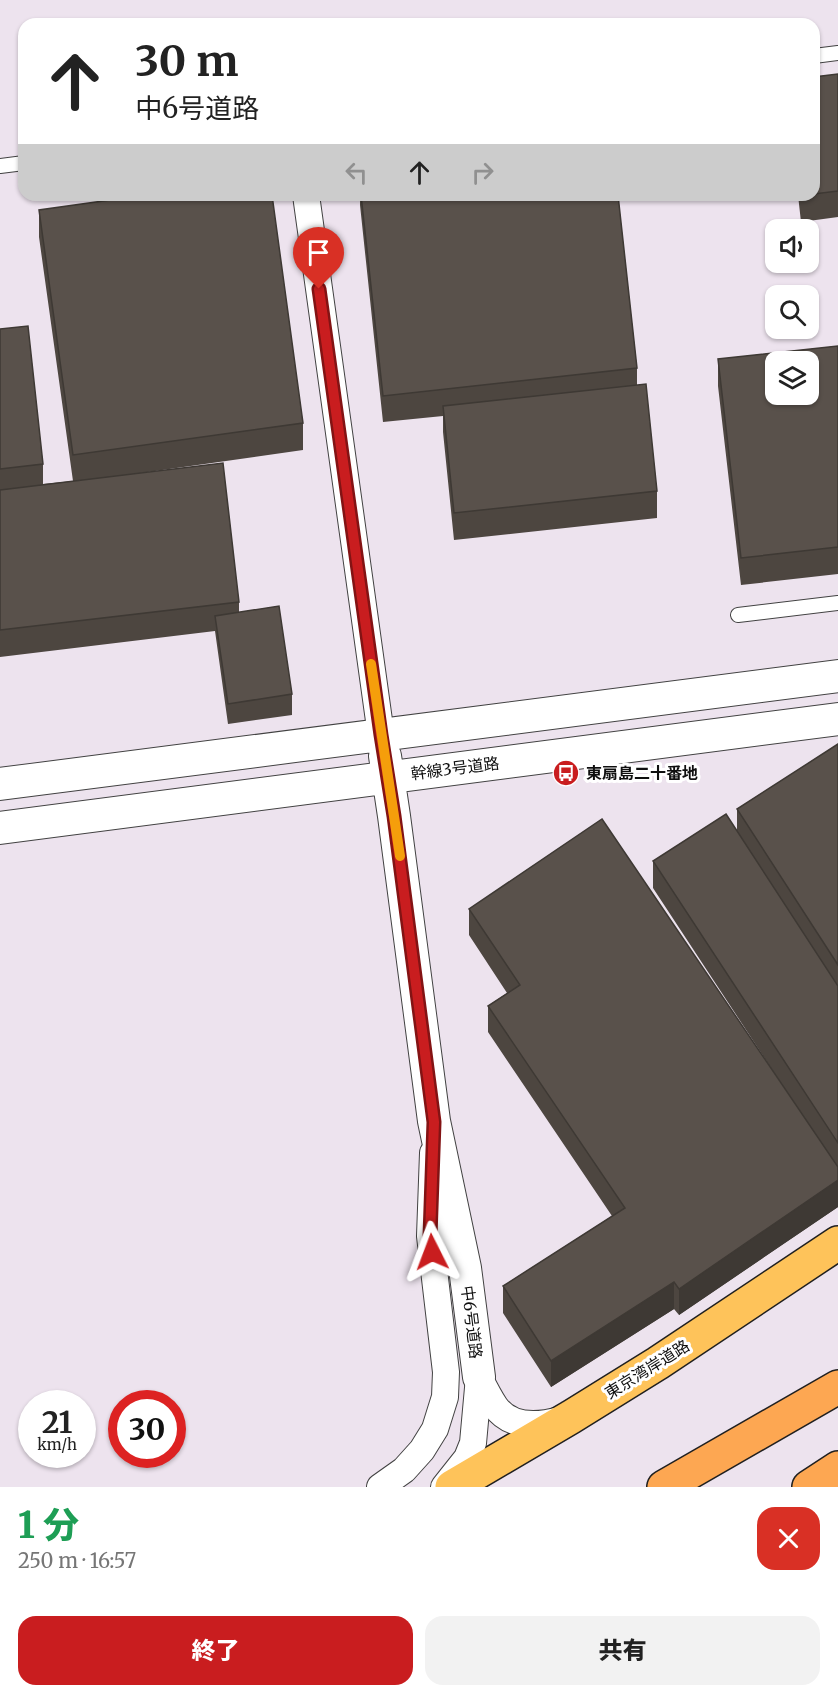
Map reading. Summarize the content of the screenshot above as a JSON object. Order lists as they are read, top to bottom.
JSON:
{
  "streets": {
    "highway": ["東京湾岸道路"],
    "street": ["幹線3号道路", "中6号道路"]
  },
  "crossings": [
    ["幹線3号道路", "中6号道路"]
  ],
  "places": {
    "bus stop": ["東扇島二十番地"]
  },
  "page": {
    "turn": ["30 m", "中6号道路"],
    "speed": "21 km/h",
    "limit": "30",
    "heading": ["1 分", "250 m · 16:57"],
    "buttons": ["終了", "共有"]
  }
}
